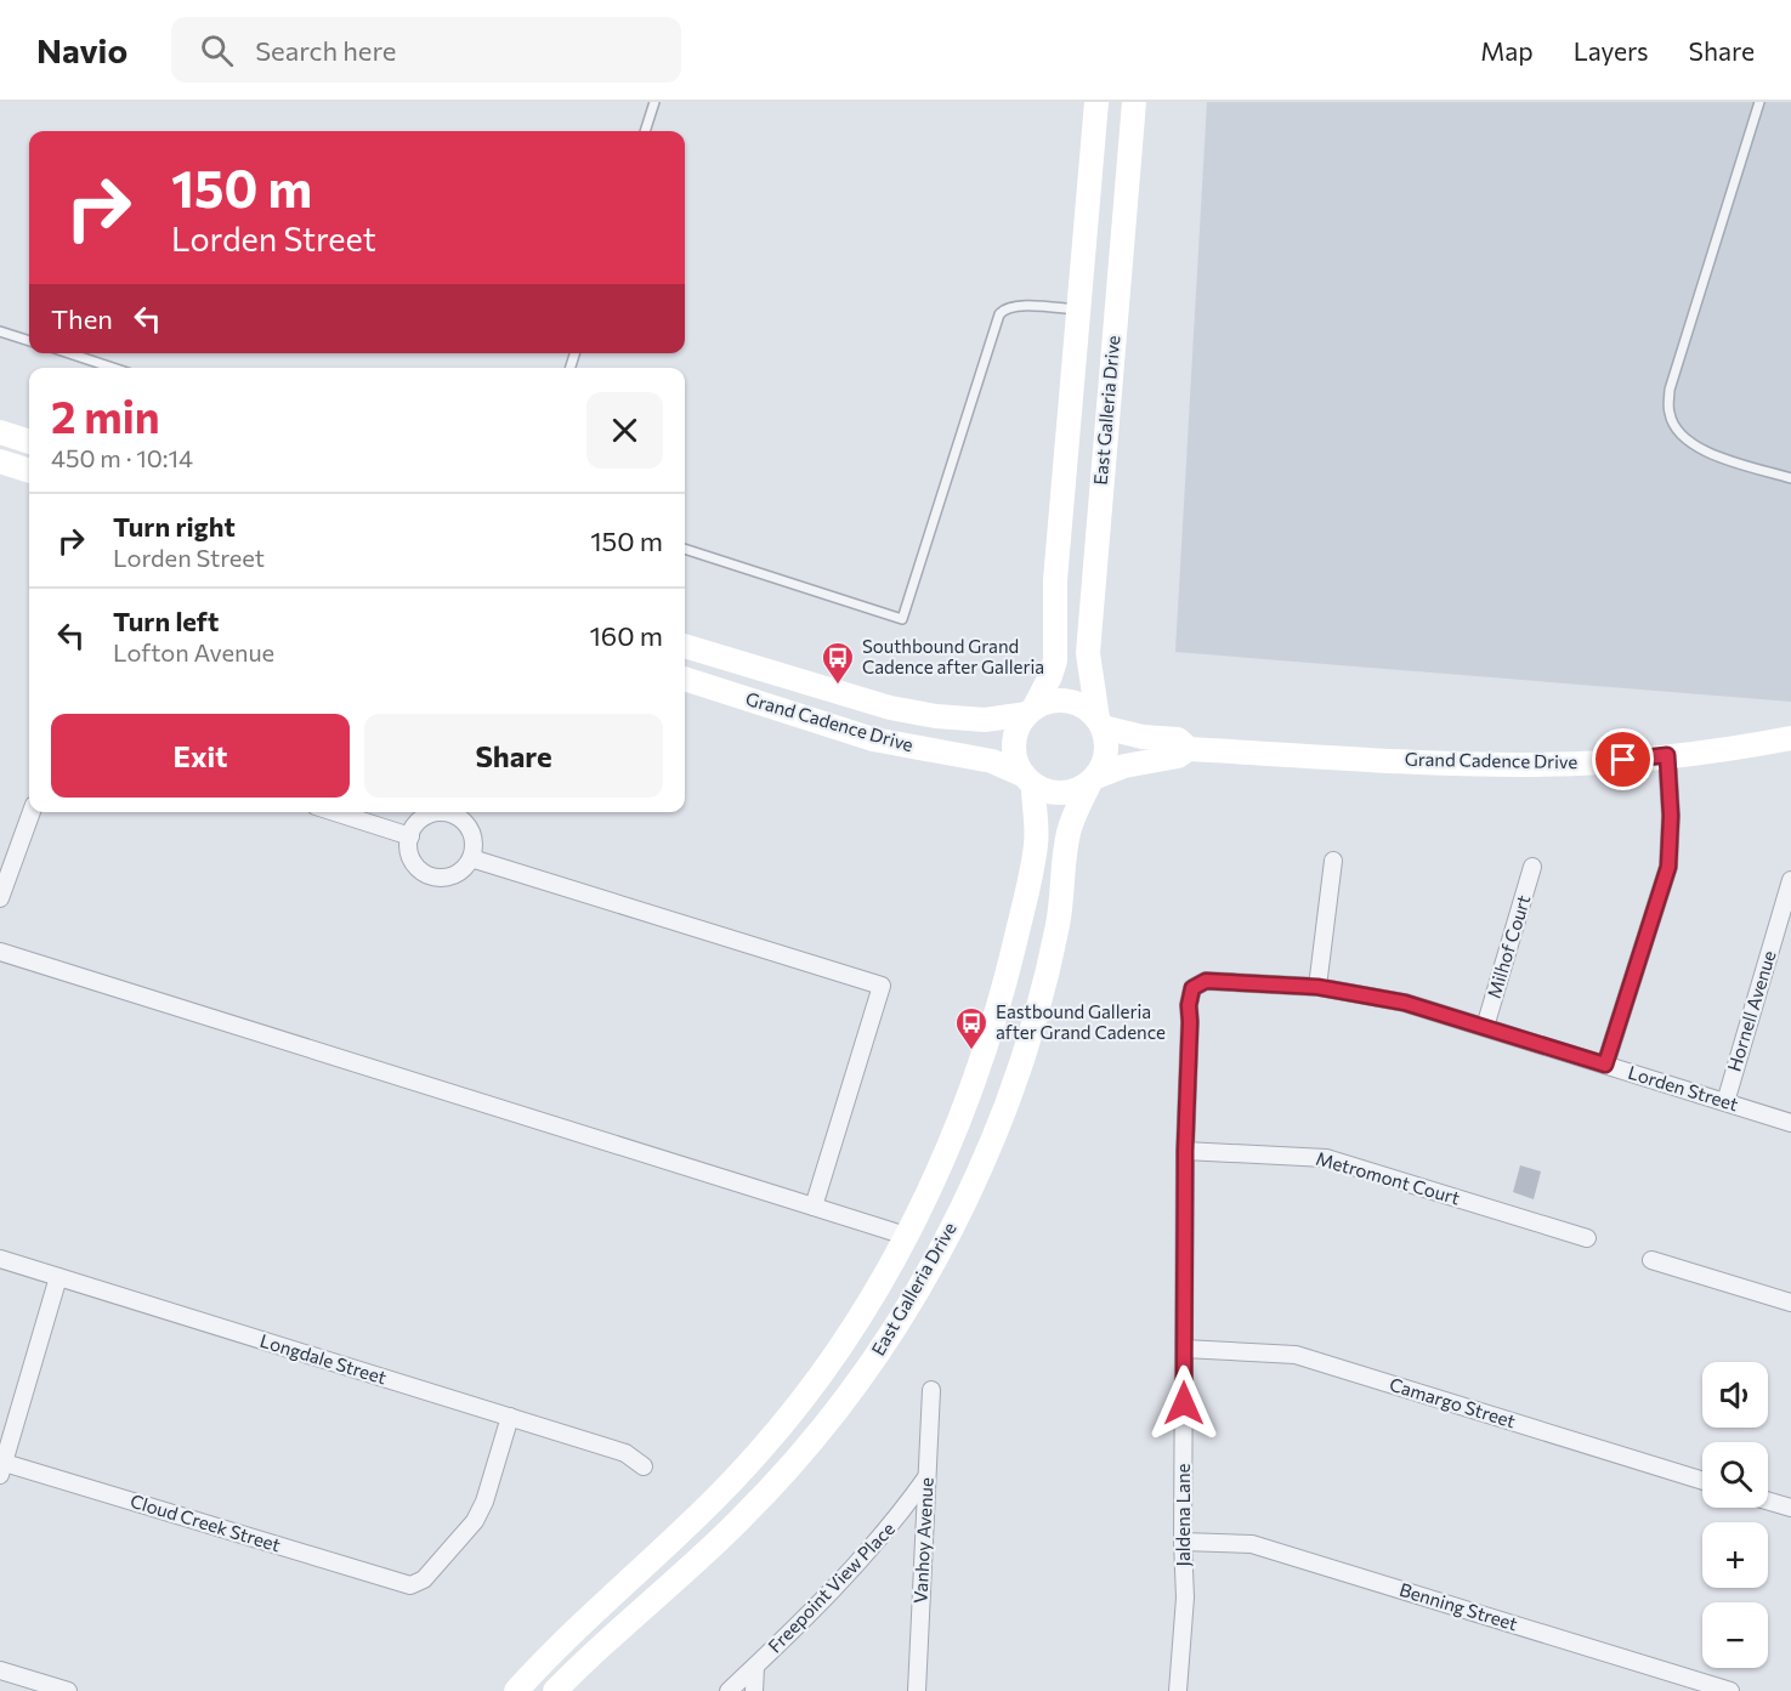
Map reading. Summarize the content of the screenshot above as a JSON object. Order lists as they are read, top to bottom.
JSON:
{
  "streets": {
    "main road": ["East Galleria Drive", "Grand Cadence Drive"],
    "street": [
      "Milhof Court",
      "Hornell Avenue",
      "Lorden Street",
      "Metromont Court",
      "Longdale Street",
      "Camargo Street",
      "Jaldena Lane",
      "Cloud Creek Street",
      "Vanhoy Avenue",
      "Freepoint View Place",
      "Benning Street"
    ]
  },
  "crossings": [
    ["East Galleria Drive", "Grand Cadence Drive"],
    ["Milhof Court", "Lorden Street"],
    ["Hornell Avenue", "Lorden Street"],
    ["Lorden Street", "Jaldena Lane"],
    ["Metromont Court", "Jaldena Lane"],
    ["Longdale Street", "Cloud Creek Street"],
    ["Camargo Street", "Jaldena Lane"],
    ["Jaldena Lane", "Benning Street"],
    ["Vanhoy Avenue", "Freepoint View Place"]
  ],
  "places": {
    "bus stop": ["Southbound Grand Cadence after Galleria", "Eastbound Galleria after Grand Cadence"]
  },
  "page": {
    "header": "Navio",
    "search": "Search here",
    "nav": ["Map", "Layers", "Share"],
    "turn": ["150 m", "Lorden Street"],
    "then": "Then",
    "heading": ["2 min", "450 m · 10:14"],
    "list": [
      {
        "name": "Turn right",
        "note": "Lorden Street",
        "value": "150 m"
      },
      {
        "name": "Turn left",
        "note": "Lofton Avenue",
        "value": "160 m"
      }
    ],
    "buttons": ["Exit", "Share"],
    "map_buttons": ["+", "−"]
  }
}
